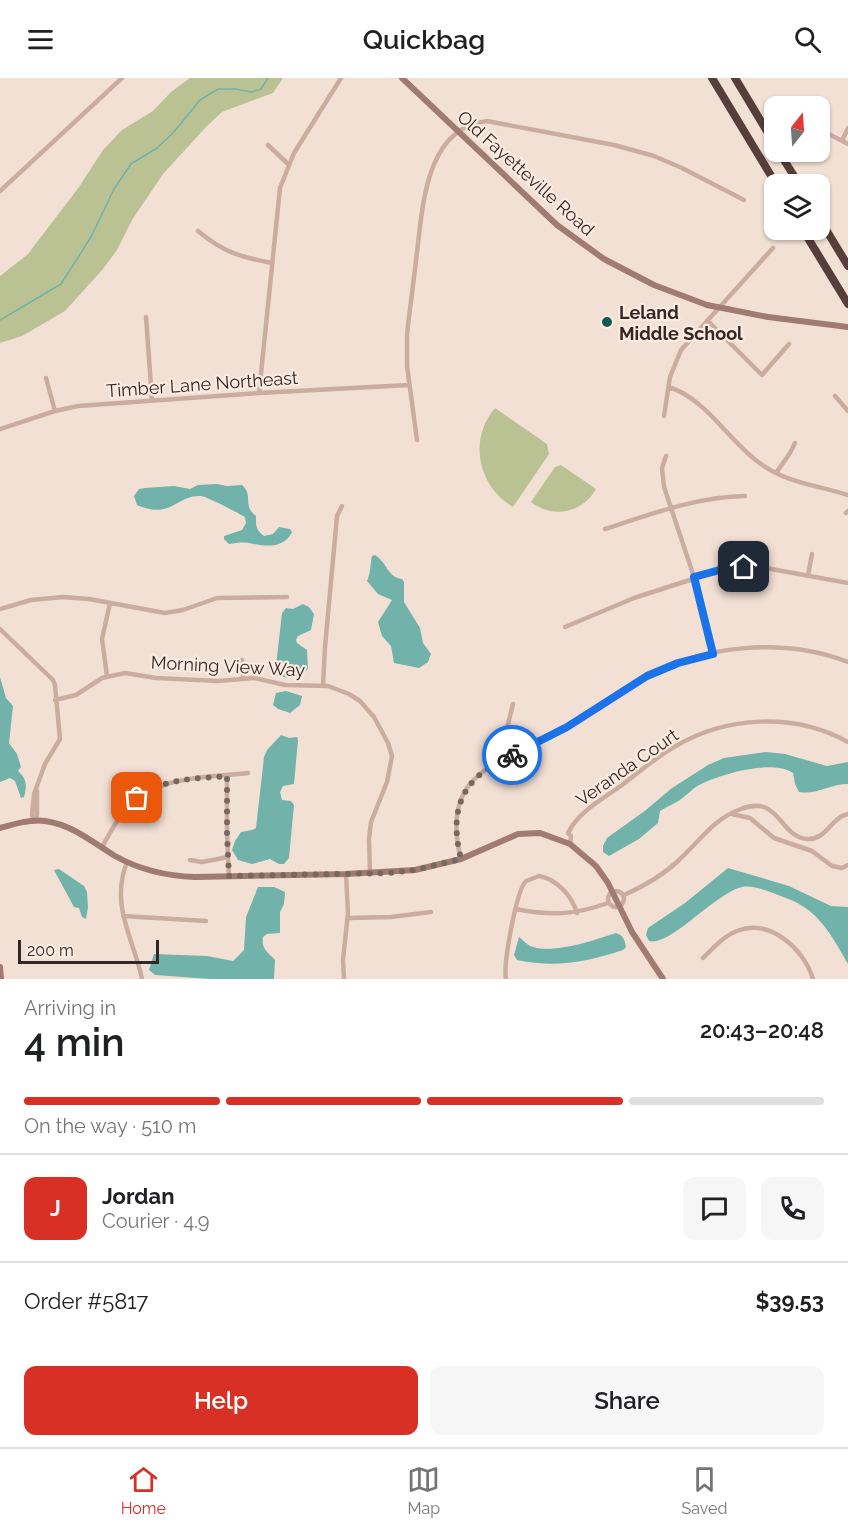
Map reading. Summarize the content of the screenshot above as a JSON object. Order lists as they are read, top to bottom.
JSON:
{
  "streets": {
    "street": [
      "Old Fayetteville Road",
      "Timber Lane Northeast",
      "Morning View Way",
      "Veranda Court"
    ]
  },
  "places": ["Leland Middle School"],
  "scale_bar": "200 m",
  "north": "top",
  "page": {
    "header": "Quickbag",
    "scale": "200 m",
    "heading": ["4 min", "Arriving in", "20:43–20:48"],
    "panel": [
      "Jordan",
      "Courier · 4.9",
      "Order #5817",
      "$39.53"
    ],
    "bar": "On the way · 510 m",
    "round": "J",
    "buttons": ["Help", "Share"],
    "tabs": ["Home", "Map", "Saved"]
  }
}
